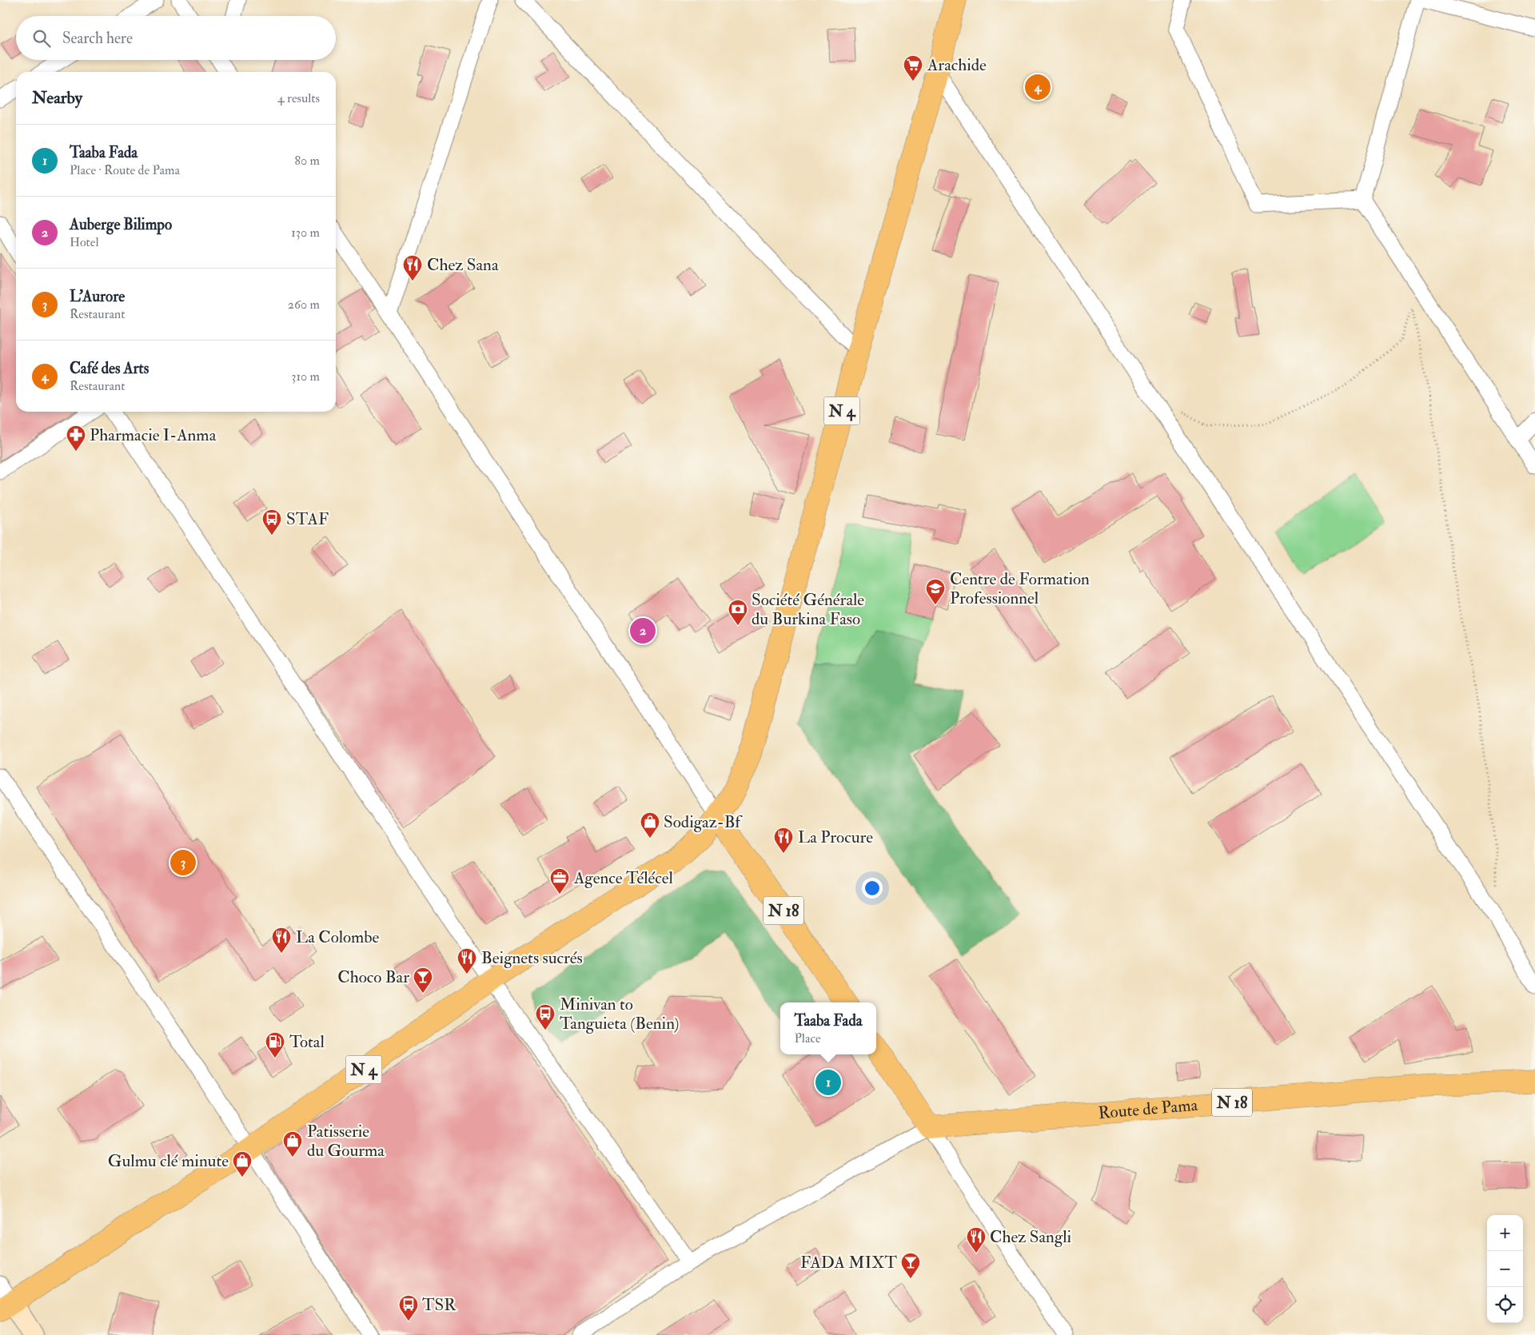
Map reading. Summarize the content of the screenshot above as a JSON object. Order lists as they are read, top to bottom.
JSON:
{
  "streets": {
    "highway": ["N 4", "N 18", "Route de Pama"]
  },
  "crossings": [
    ["N 4", "N 18"]
  ],
  "places": {
    "supermarket": ["Arachide"],
    "restaurant": [
      "Chez Sana",
      "La Procure",
      "La Colombe",
      "Beignets sucrés",
      "Chez Sangli"
    ],
    "pharmacy": ["Pharmacie I-Anma"],
    "bus stop": ["STAF", "Minivan to Tanguieta (Benin)", "TSR"],
    "school or university": ["Centre de Formation Professionnel"],
    "bank": ["Société Générale du Burkina Faso"],
    "shop": ["Sodigaz-Bf", "Patisserie du Gourma", "Gulmu clé minute"],
    "office": ["Agence Télécel"],
    "bar": ["Choco Bar", "FADA MIXT"],
    "fuel station": ["Total"]
  },
  "page": {
    "search": "Search here",
    "heading": ["Nearby", "4 results"],
    "pins": [
      "4",
      "2",
      "3",
      "1"
    ],
    "list": [
      {
        "mark": "1",
        "name": "Taaba Fada",
        "note": "Place · Route de Pama",
        "value": "80 m"
      },
      {
        "mark": "2",
        "name": "Auberge Bilimpo",
        "note": "Hotel",
        "value": "130 m"
      },
      {
        "mark": "3",
        "name": "L'Aurore",
        "note": "Restaurant",
        "value": "260 m"
      },
      {
        "mark": "4",
        "name": "Café des Arts",
        "note": "Restaurant",
        "value": "310 m"
      }
    ],
    "popup": ["Taaba Fada", "Place"],
    "map_buttons": ["+", "−"]
  }
}
